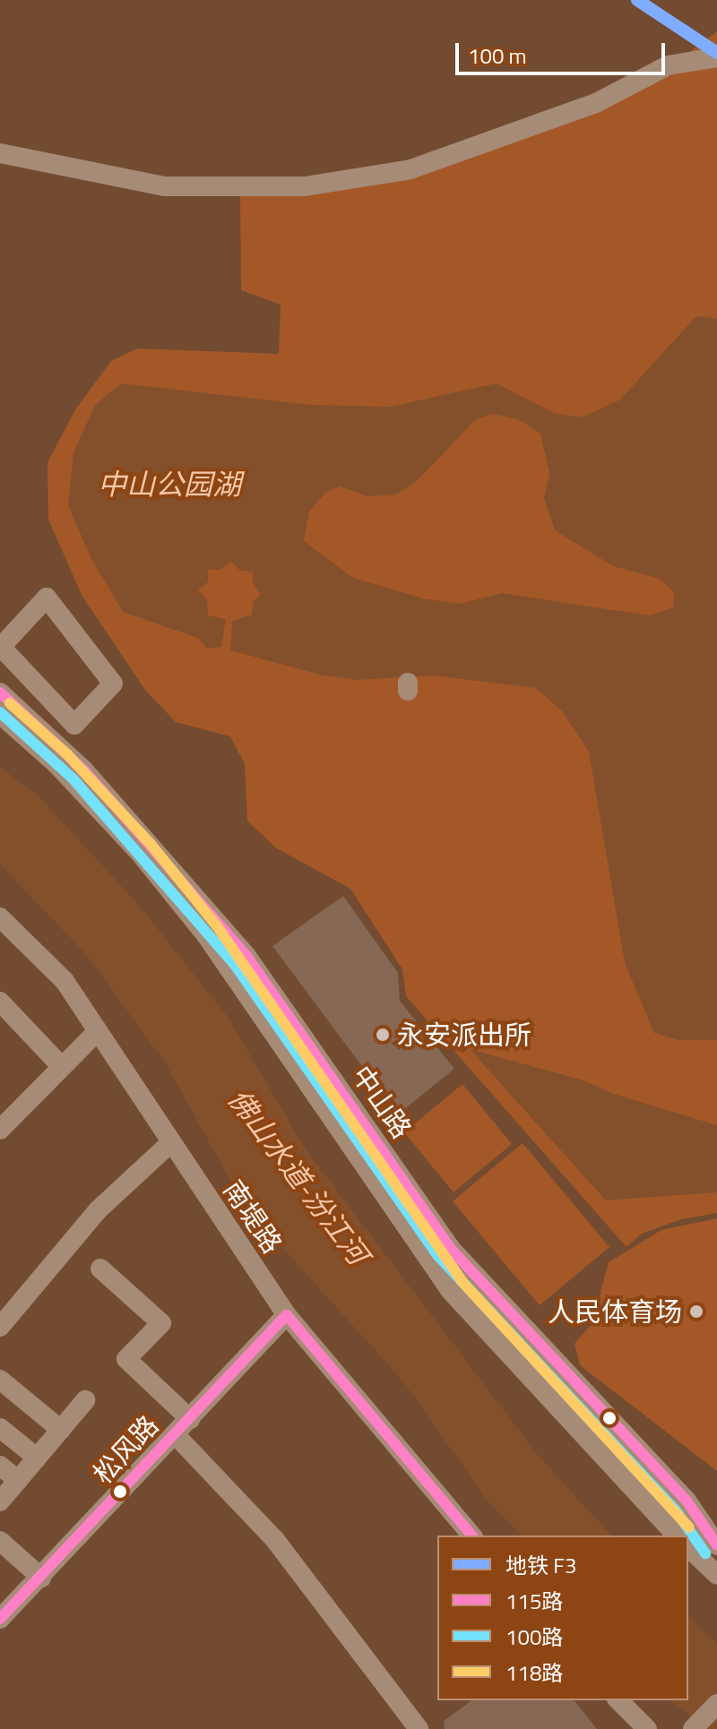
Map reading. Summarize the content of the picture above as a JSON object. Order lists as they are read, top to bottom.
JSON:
{
  "streets": {
    "street": ["中山路", "南堤路", "松风路"]
  },
  "crossings": [
    ["南堤路", "松风路"]
  ],
  "water": ["中山公园湖", "佛山水道-汾江河"],
  "places": ["永安派出所", "人民体育场"],
  "lines": [
    "metro line F3",
    "transit line 115路",
    "transit line 118路",
    "transit line 100路"
  ],
  "legend": [
    "地铁 F3",
    "115路",
    "100路",
    "118路"
  ],
  "scale_bar": "100 m"
}
